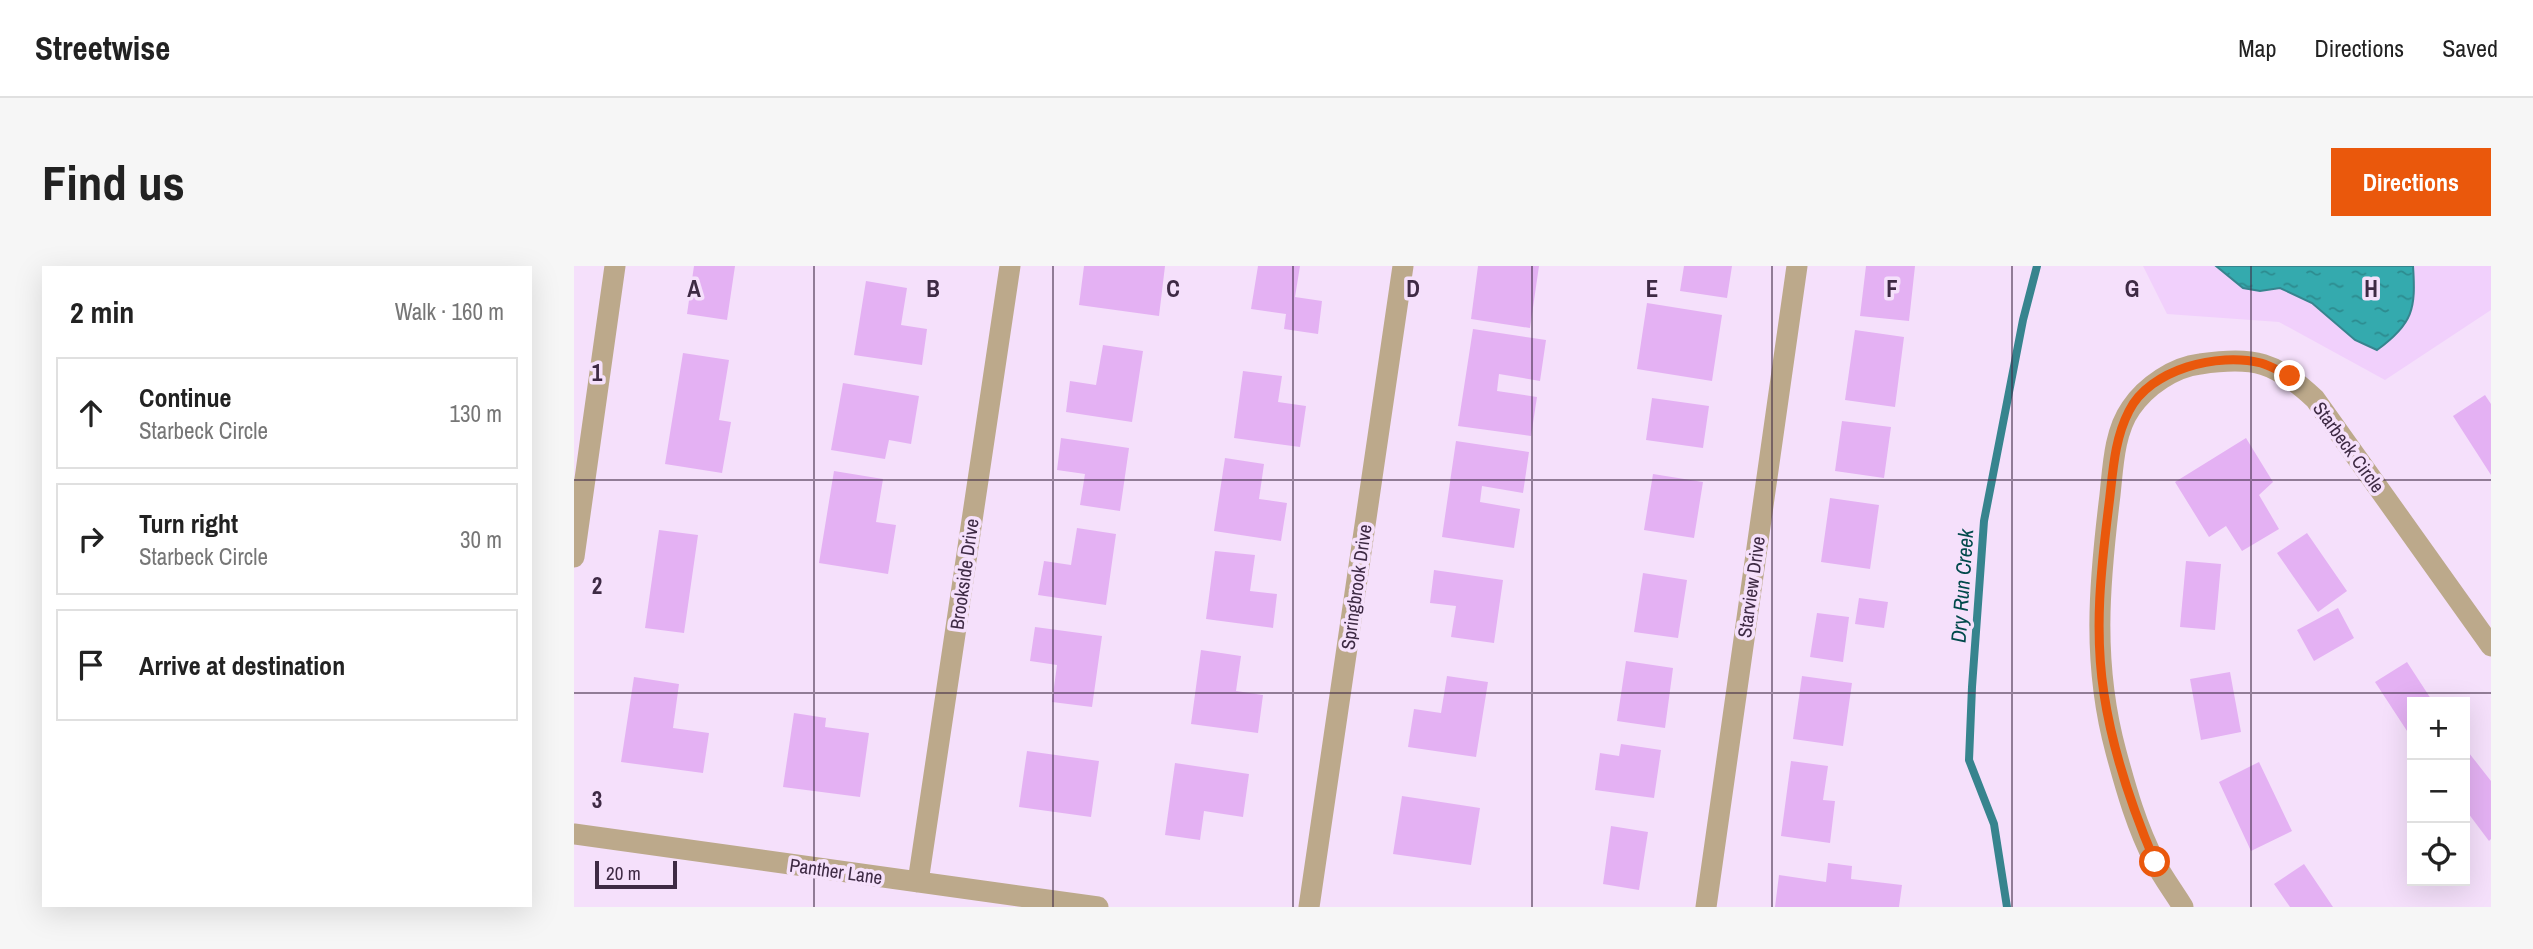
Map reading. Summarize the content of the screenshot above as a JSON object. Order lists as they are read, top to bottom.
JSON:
{
  "streets": {
    "street": [
      "Starbeck Circle",
      "Brookside Drive",
      "Springbrook Drive",
      "Starview Drive",
      "Panther Lane"
    ]
  },
  "crossings": [
    ["Brookside Drive", "Panther Lane"]
  ],
  "water": ["Dry Run Creek"],
  "scale_bar": "20 m",
  "page": {
    "header": "Streetwise",
    "nav": ["Map", "Directions", "Saved"],
    "buttons": "Directions",
    "title": "Find us",
    "heading": ["2 min", "Walk · 160 m"],
    "list": [
      ["Continue", "Starbeck Circle", "130 m"],
      ["Turn right", "Starbeck Circle", "30 m"],
      "Arrive at destination"
    ],
    "map_buttons": ["+", "−"],
    "scale": "20 m"
  },
  "grid": {
    "columns": [
      "A",
      "B",
      "C",
      "D",
      "E",
      "F",
      "G",
      "H"
    ],
    "rows": ["1", "2", "3"]
  }
}
